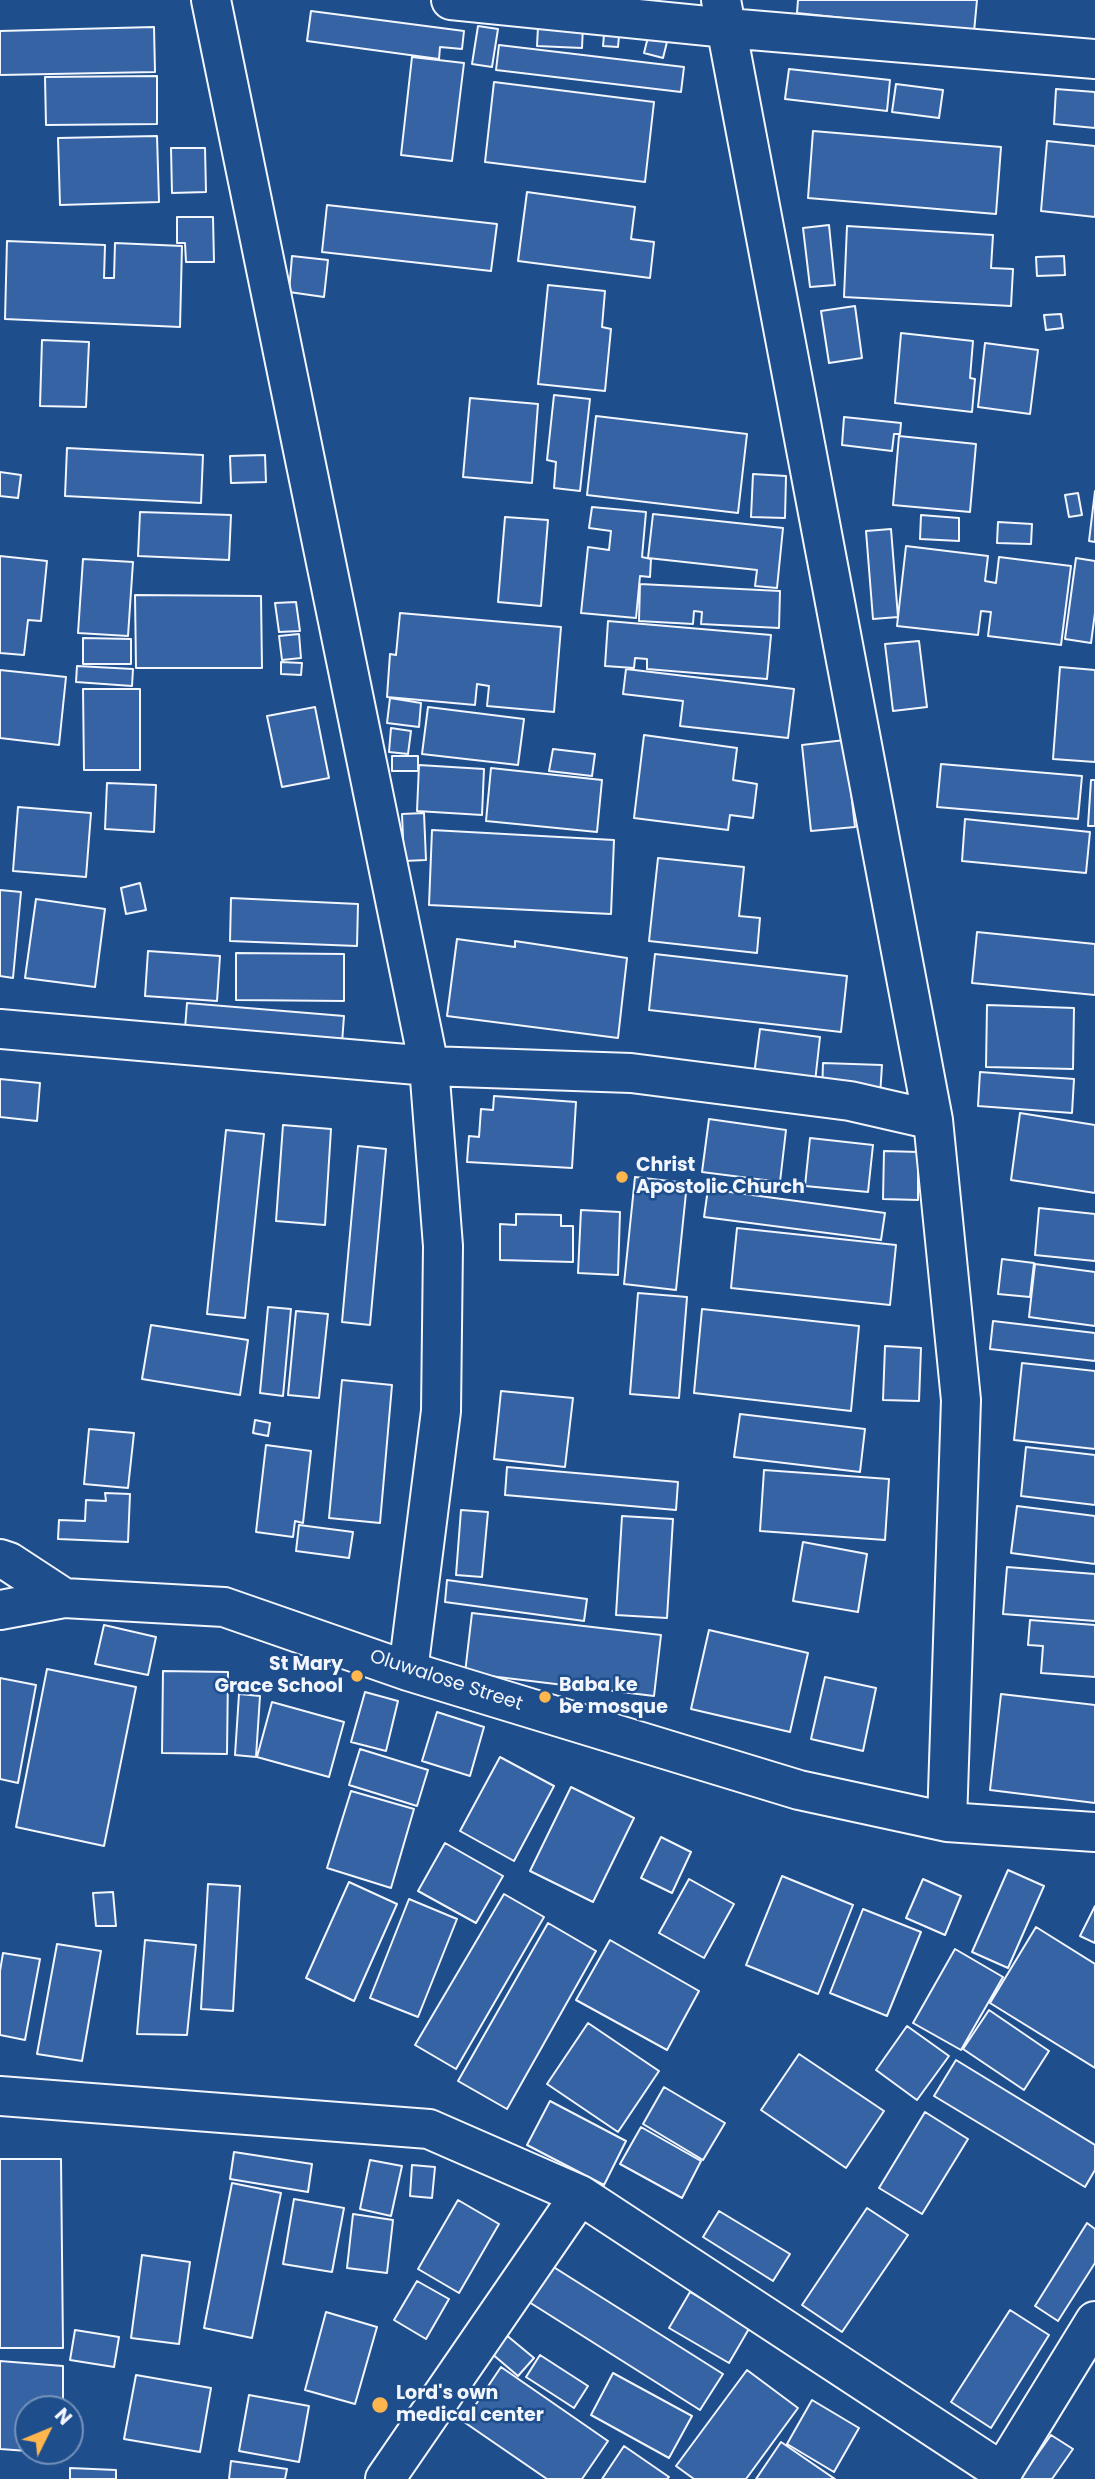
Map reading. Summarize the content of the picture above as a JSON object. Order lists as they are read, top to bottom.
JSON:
{
  "streets": {
    "street": ["Oluwalose Street"]
  },
  "places": [
    "Christ Apostolic Church",
    "St Mary Grace School",
    "Baba ke be mosque",
    "Lord's own medical center"
  ],
  "north": "top right"
}
